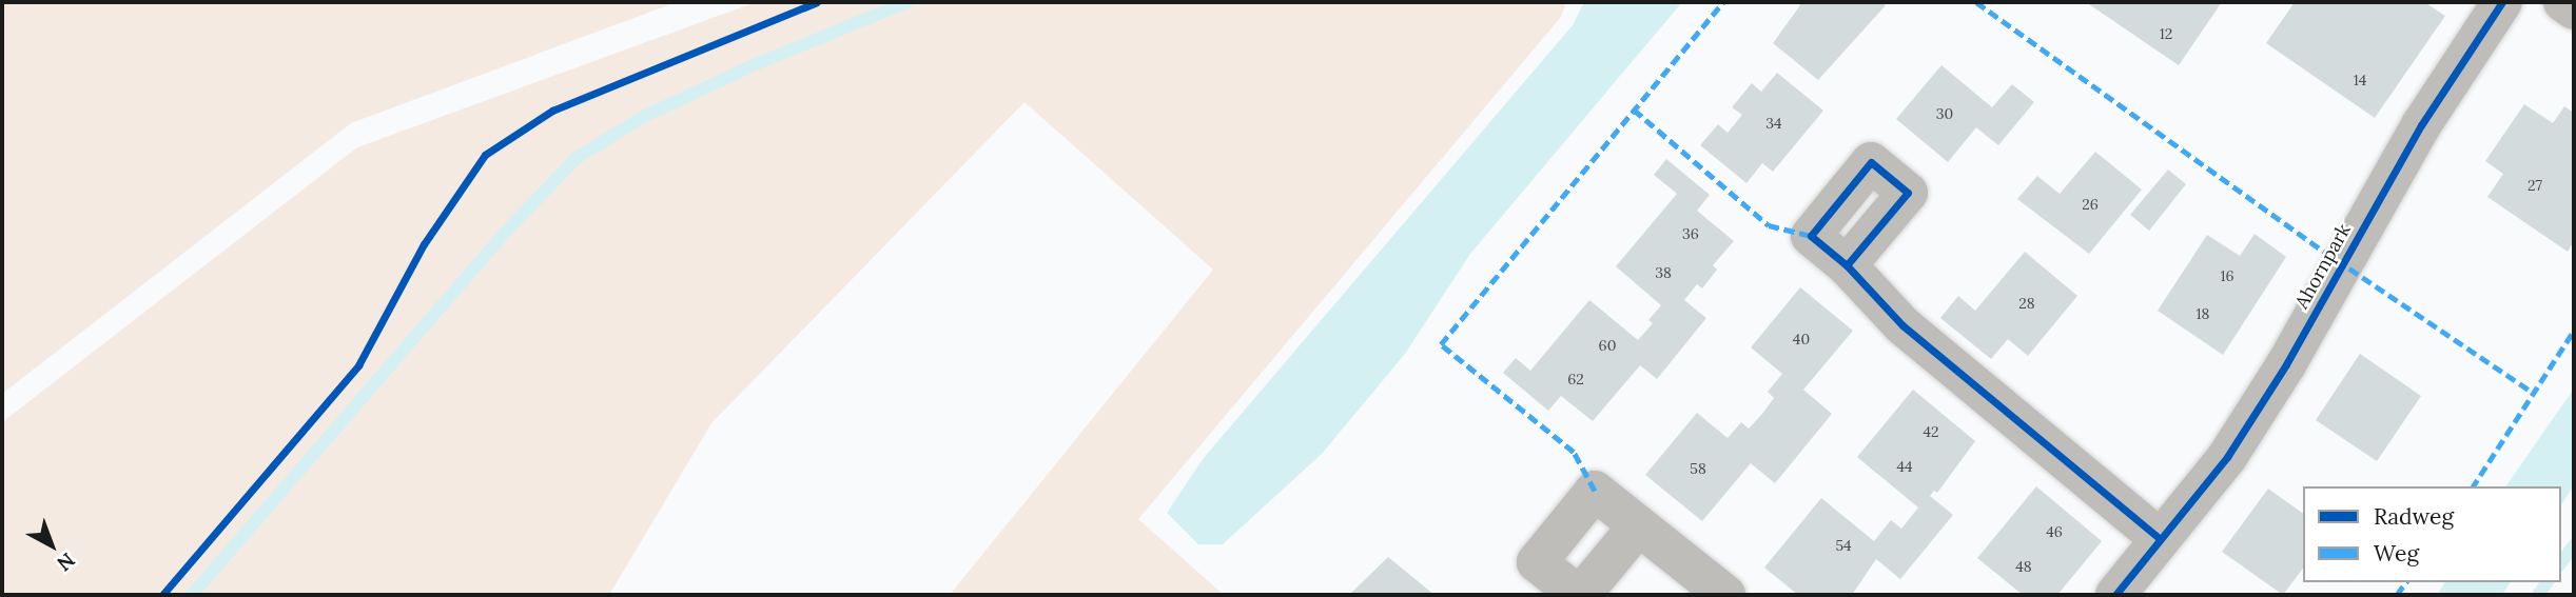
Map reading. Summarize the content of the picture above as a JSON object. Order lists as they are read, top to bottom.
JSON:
{
  "streets": {
    "street": ["Ahornpark"]
  },
  "house_numbers": [
    "12",
    "14",
    "30",
    "34",
    "27",
    "26",
    "36",
    "38",
    "16",
    "28",
    "18",
    "40",
    "60",
    "62",
    "42",
    "44",
    "58",
    "46",
    "54",
    "48"
  ],
  "legend": ["Radweg", "Weg"],
  "north": "bottom right"
}
